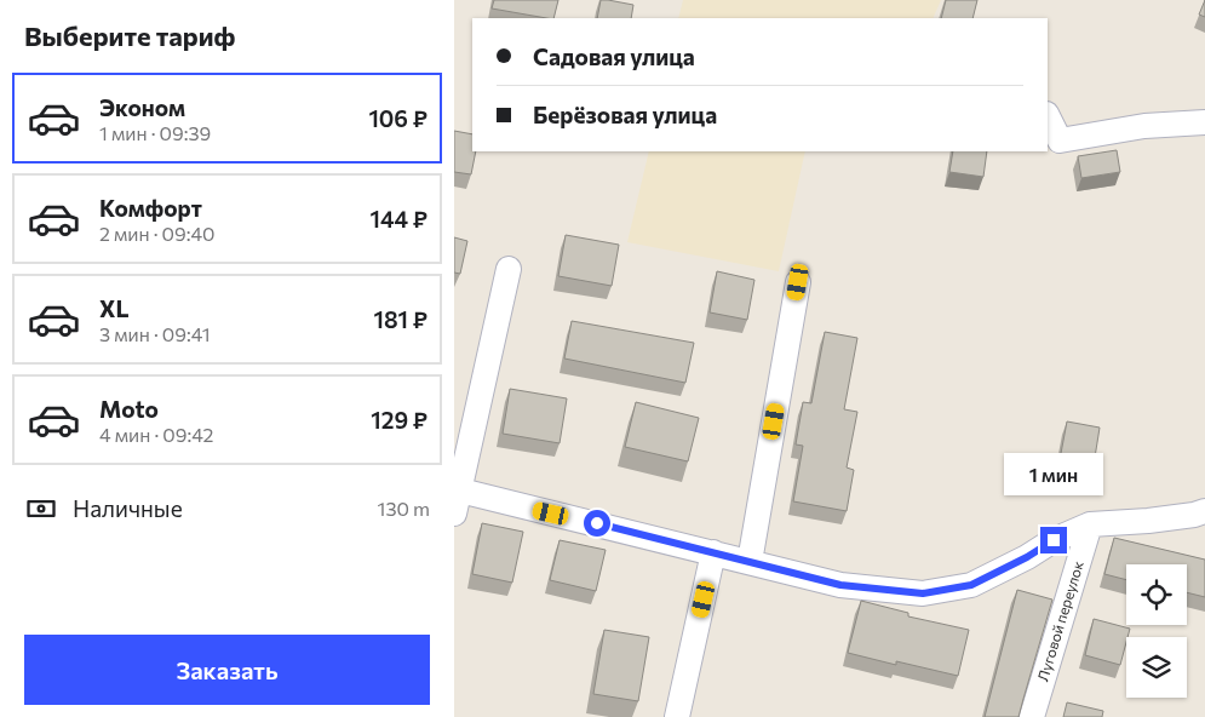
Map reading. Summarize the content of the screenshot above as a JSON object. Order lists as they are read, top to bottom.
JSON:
{
  "streets": {
    "street": ["Луговой переулок"]
  },
  "page": {
    "heading": "Выберите тариф",
    "banner": ["Садовая улица", "Берёзовая улица"],
    "list": [
      {
        "name": "Эконом",
        "note": "1 мин · 09:39",
        "value": "106 ₽"
      },
      {
        "name": "Комфорт",
        "note": "2 мин · 09:40",
        "value": "144 ₽"
      },
      {
        "name": "XL",
        "note": "3 мин · 09:41",
        "value": "181 ₽"
      },
      {
        "name": "Moto",
        "note": "4 мин · 09:42",
        "value": "129 ₽"
      }
    ],
    "bubble": "1 мин",
    "pay": ["Наличные", "130 m"],
    "buttons": "Заказать"
  }
}
